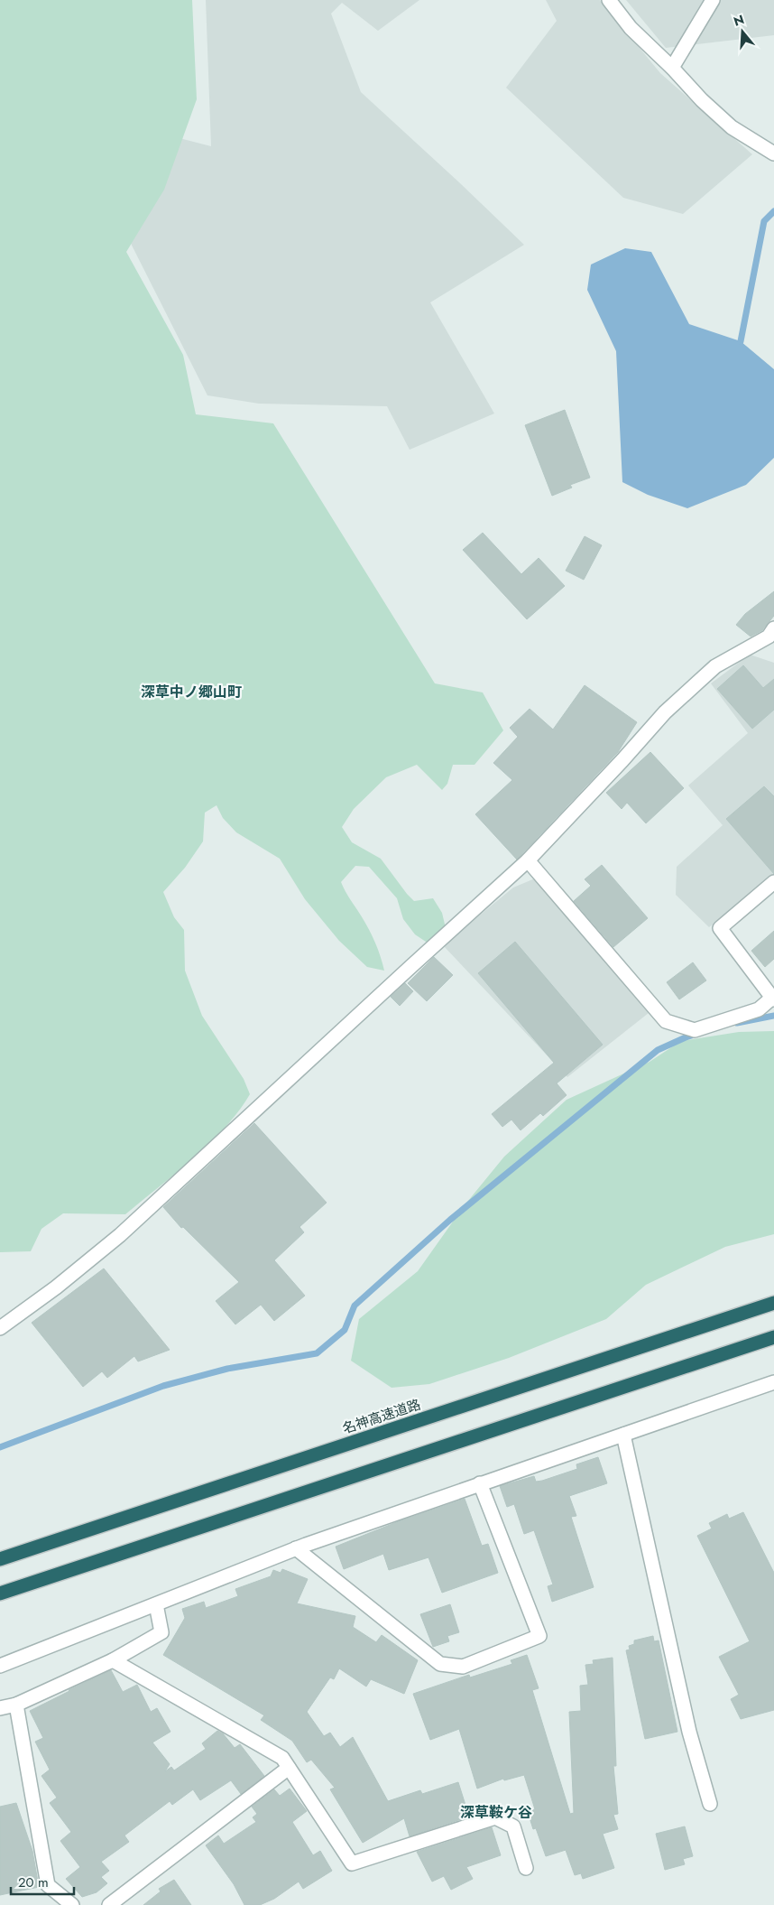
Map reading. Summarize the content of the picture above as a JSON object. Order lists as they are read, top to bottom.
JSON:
{
  "streets": {
    "highway": ["名神高速道路"]
  },
  "districts": ["深草中ノ郷山町", "深草鞍ケ谷"],
  "scale_bar": "20 m",
  "north": "top"
}
